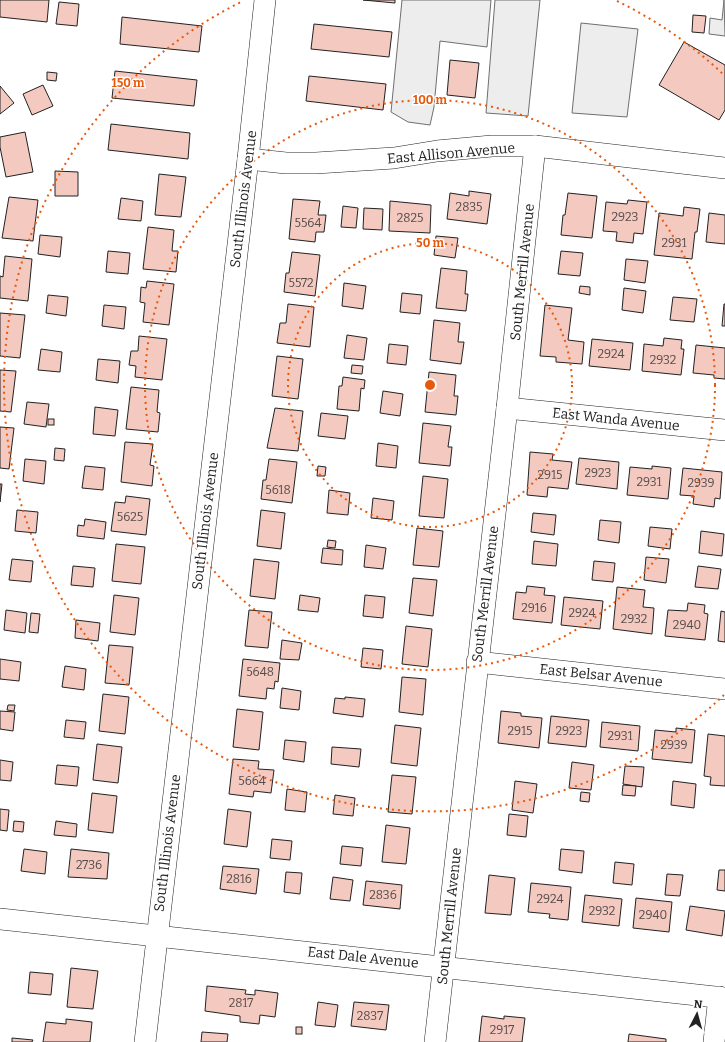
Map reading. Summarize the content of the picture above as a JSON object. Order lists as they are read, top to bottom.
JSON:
{
  "streets": {
    "street": [
      "East Allison Avenue",
      "South Illinois Avenue",
      "South Merrill Avenue",
      "East Wanda Avenue",
      "East Belsar Avenue",
      "East Dale Avenue"
    ]
  },
  "crossings": [
    ["East Allison Avenue", "South Illinois Avenue"],
    ["East Allison Avenue", "South Merrill Avenue"],
    ["South Illinois Avenue", "East Dale Avenue"],
    ["South Merrill Avenue", "East Wanda Avenue"],
    ["South Merrill Avenue", "East Belsar Avenue"],
    ["South Merrill Avenue", "East Dale Avenue"]
  ],
  "house_numbers": [
    "2835",
    "2923",
    "2825",
    "5564",
    "2931",
    "5572",
    "2924",
    "2932",
    "2923",
    "2915",
    "2931",
    "2939",
    "5618",
    "5625",
    "2916",
    "2924",
    "2932",
    "2940",
    "5648",
    "2915",
    "2923",
    "2931",
    "2939",
    "5664",
    "2736",
    "2816",
    "2836",
    "2924",
    "2932",
    "2940",
    "2817",
    "2837",
    "2917"
  ],
  "north": "top",
  "rings": ["150 m", "100 m", "50 m"]
}
